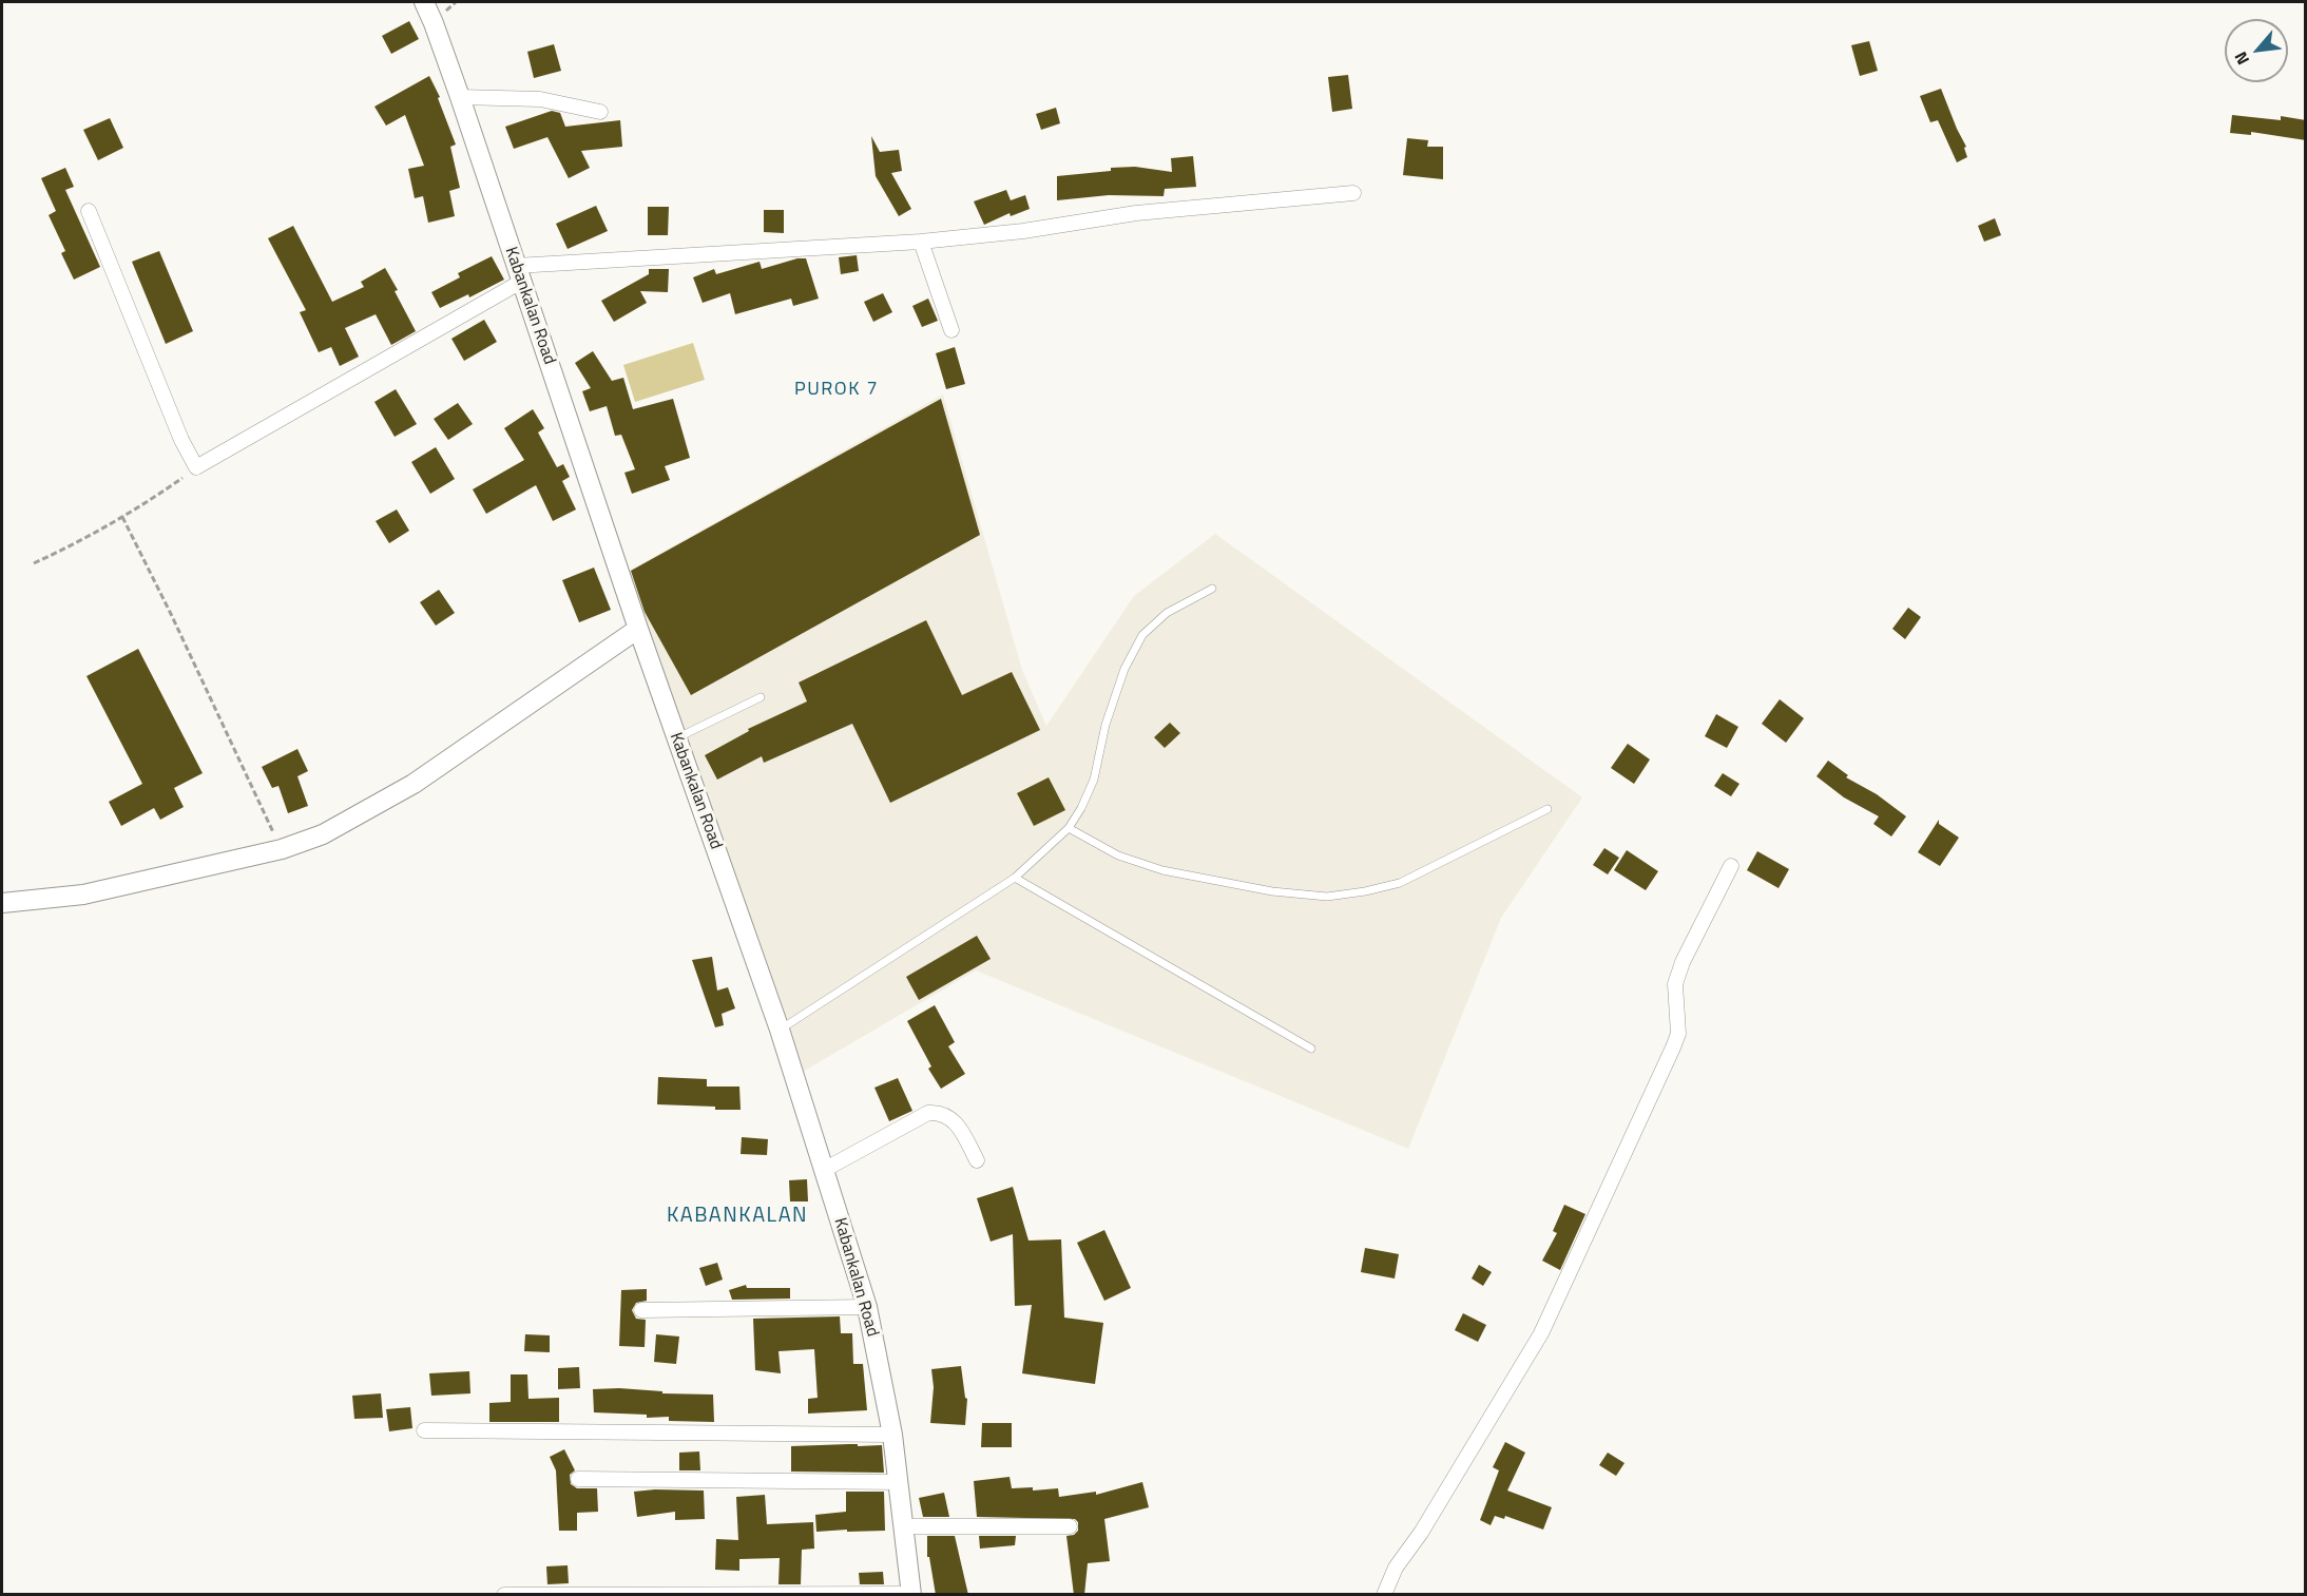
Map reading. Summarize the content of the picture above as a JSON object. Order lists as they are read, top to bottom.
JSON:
{
  "streets": {
    "street": ["Kabankalan Road"]
  },
  "districts": ["PUROK 7", "KABANKALAN"],
  "north": "bottom left"
}
